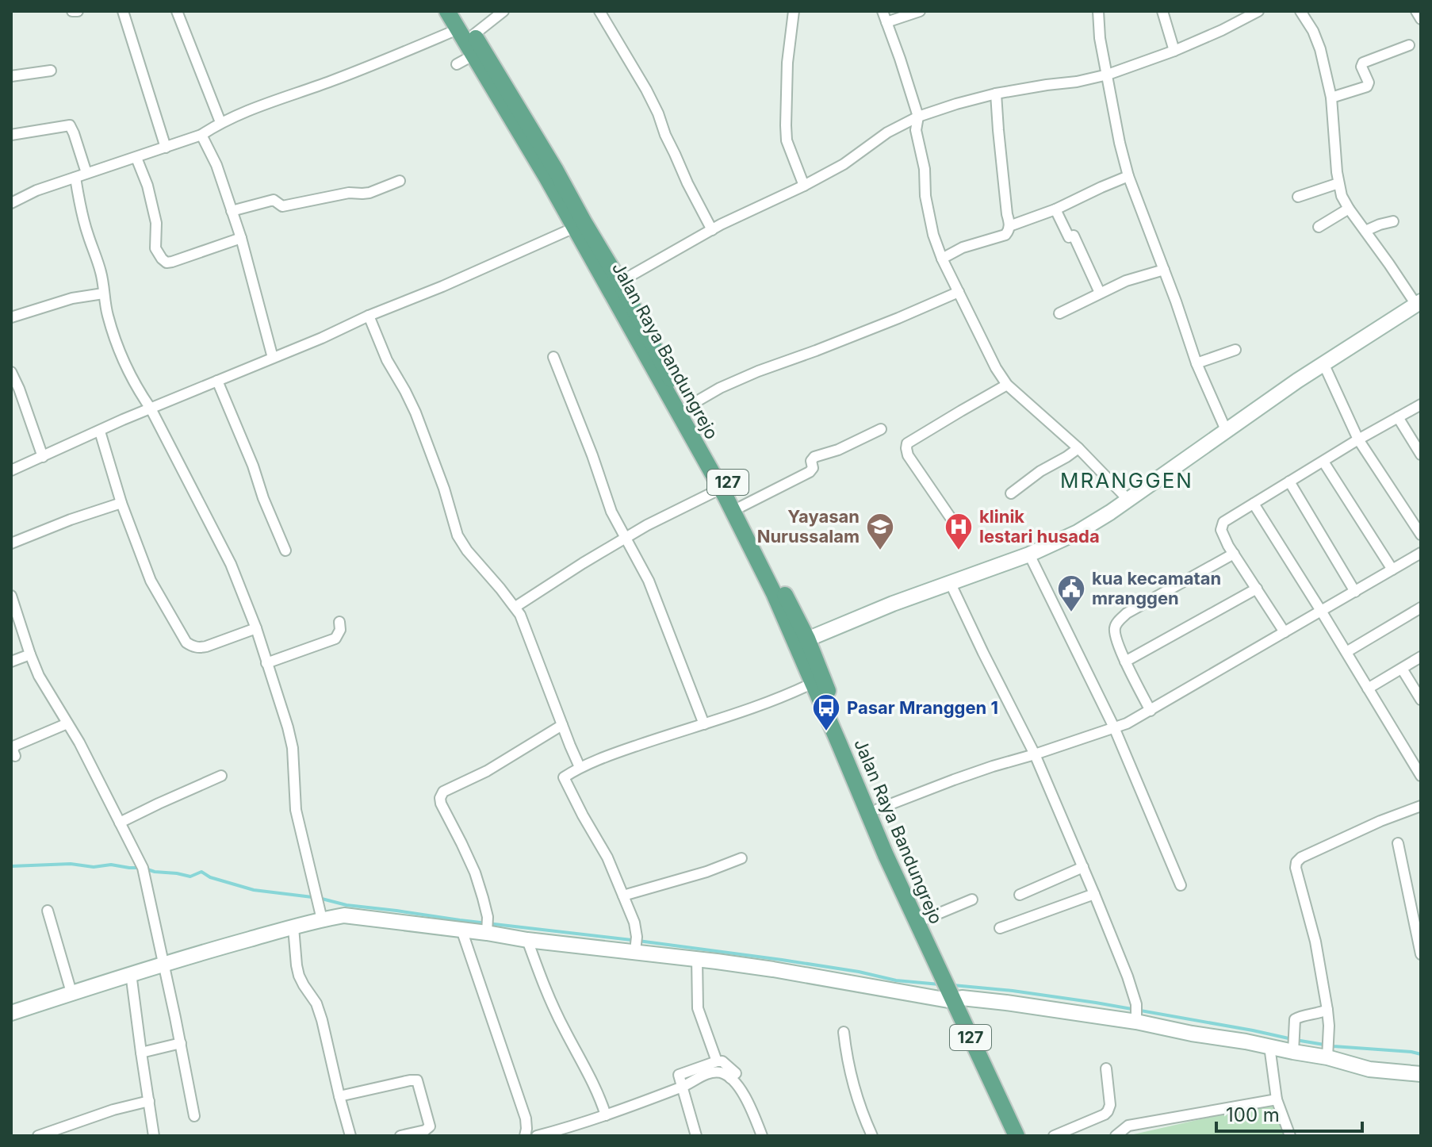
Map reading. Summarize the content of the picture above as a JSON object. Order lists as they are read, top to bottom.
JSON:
{
  "streets": {
    "main road": ["Jalan Raya Bandungrejo", "127"]
  },
  "districts": ["MRANGGEN"],
  "places": {
    "school or university": ["Yayasan Nurussalam"],
    "hospital": ["klinik lestari husada"],
    "public building": ["kua kecamatan mranggen"],
    "bus stop": ["Pasar Mranggen 1"]
  },
  "scale_bar": "100 m"
}
